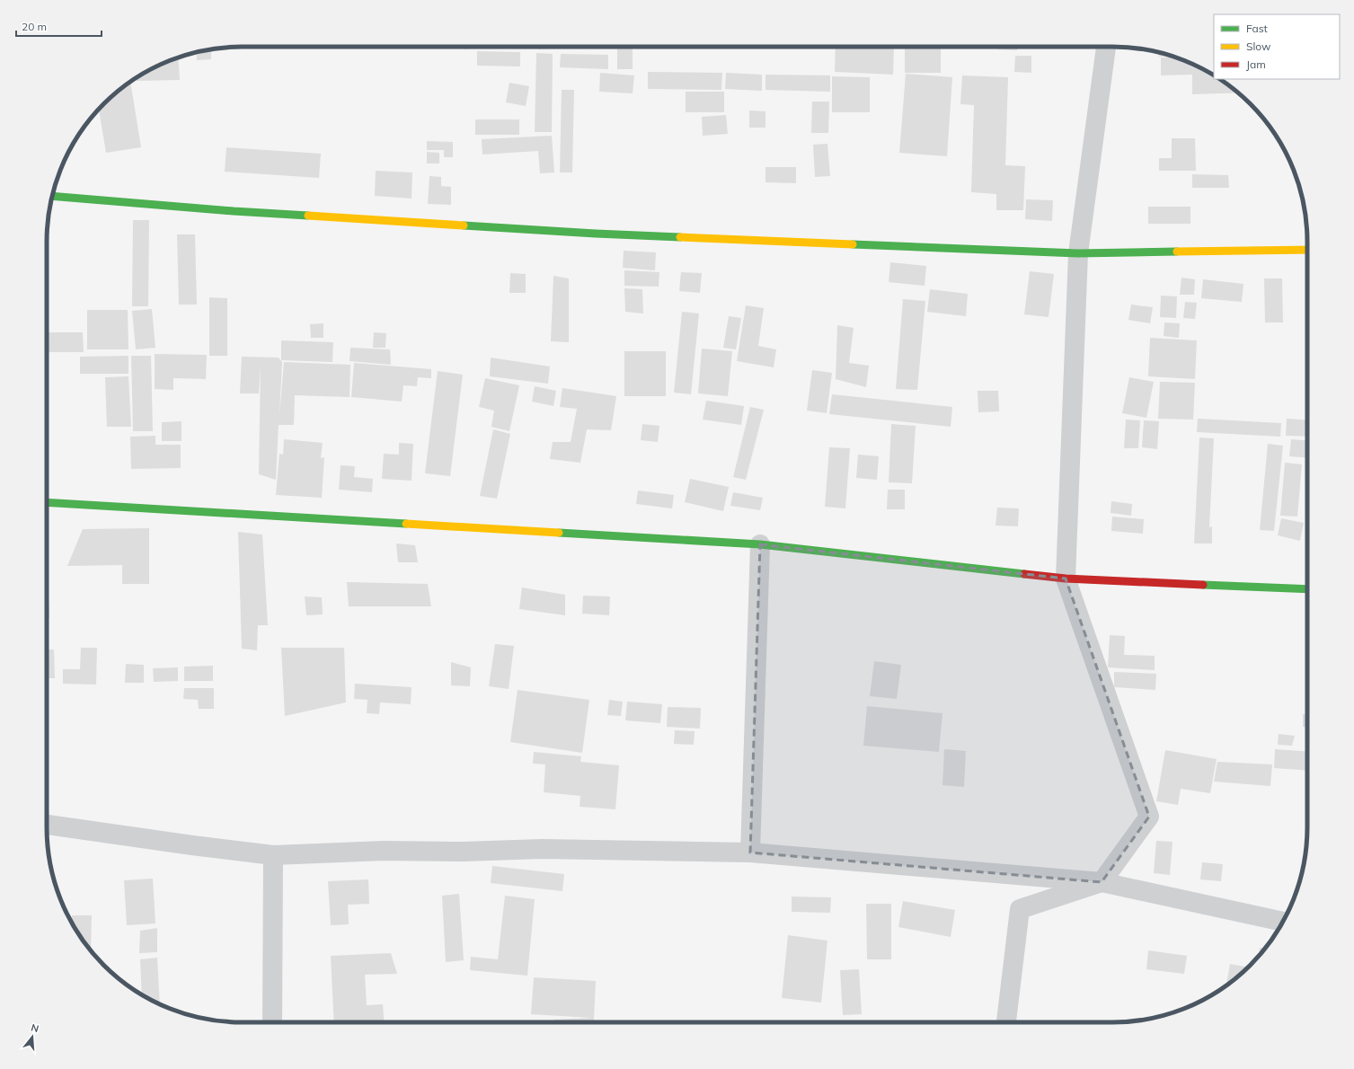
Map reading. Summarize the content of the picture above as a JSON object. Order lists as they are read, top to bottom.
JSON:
{
  "legend": ["Fast", "Slow", "Jam"],
  "scale_bar": "20 m",
  "north": "top"
}
